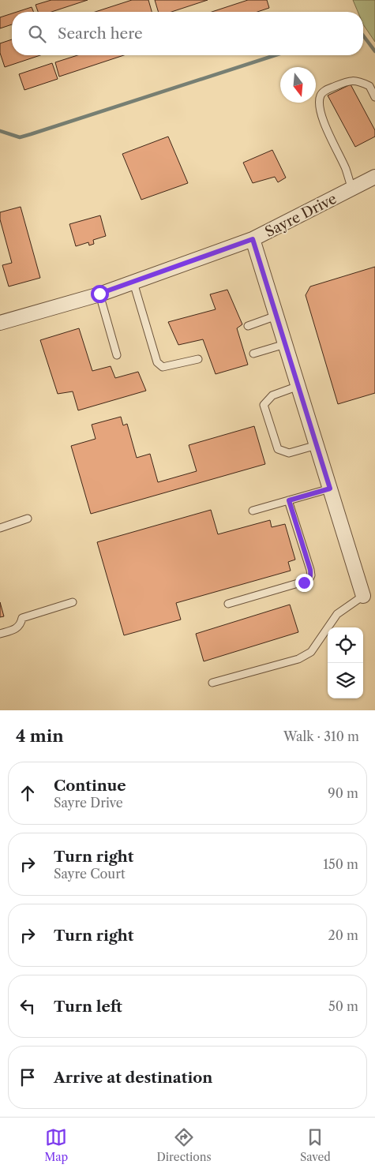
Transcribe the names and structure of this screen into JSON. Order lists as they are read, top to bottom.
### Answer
{
  "streets": {
    "street": ["Sayre Drive"]
  },
  "north": "bottom",
  "page": {
    "search": "Search here",
    "heading": ["4 min", "Walk · 310 m"],
    "list": [
      ["Continue", "Sayre Drive", "90 m"],
      ["Turn right", "Sayre Court", "150 m"],
      ["Turn right", "20 m"],
      ["Turn left", "50 m"],
      "Arrive at destination"
    ],
    "nav": ["Map", "Directions", "Saved"]
  }
}
